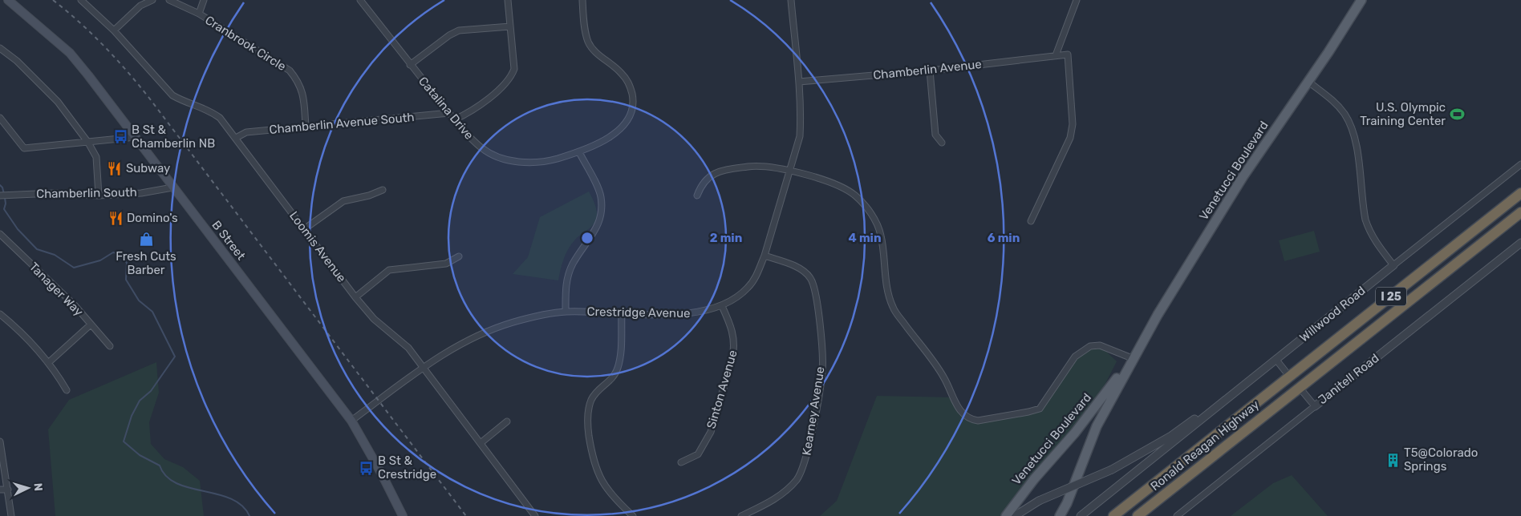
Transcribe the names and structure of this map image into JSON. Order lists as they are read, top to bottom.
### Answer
{
  "streets": {
    "highway": ["I 25", "Ronald Reagan Highway"],
    "main road": ["Venetucci Boulevard", "B Street"],
    "street": [
      "Cranbrook Circle",
      "Chamberlin Avenue",
      "Catalina Drive",
      "Chamberlin Avenue South",
      "Chamberlin South",
      "Loomis Avenue",
      "Tanager Way",
      "Crestridge Avenue",
      "Willwood Road",
      "Janitell Road",
      "Sinton Avenue",
      "Kearney Avenue"
    ]
  },
  "crossings": [
    ["Cranbrook Circle", "Chamberlin Avenue South"],
    ["Chamberlin Avenue", "Crestridge Avenue"],
    ["Catalina Drive", "Chamberlin Avenue South"],
    ["Chamberlin Avenue South", "Loomis Avenue"],
    ["Chamberlin South", "B Street"],
    ["B Street", "Crestridge Avenue"],
    ["Loomis Avenue", "Crestridge Avenue"],
    ["Crestridge Avenue", "Sinton Avenue"],
    ["Crestridge Avenue", "Kearney Avenue"]
  ],
  "places": {
    "sports": ["U.S. Olympic Training Center"],
    "bus stop": ["B St & Chamberlin NB", "B St & Crestridge"],
    "restaurant": ["Subway", "Domino's"],
    "shop": ["Fresh Cuts Barber"],
    "building": ["T5@Colorado Springs"]
  },
  "north": "right",
  "rings": ["2 min", "4 min", "6 min"]
}
